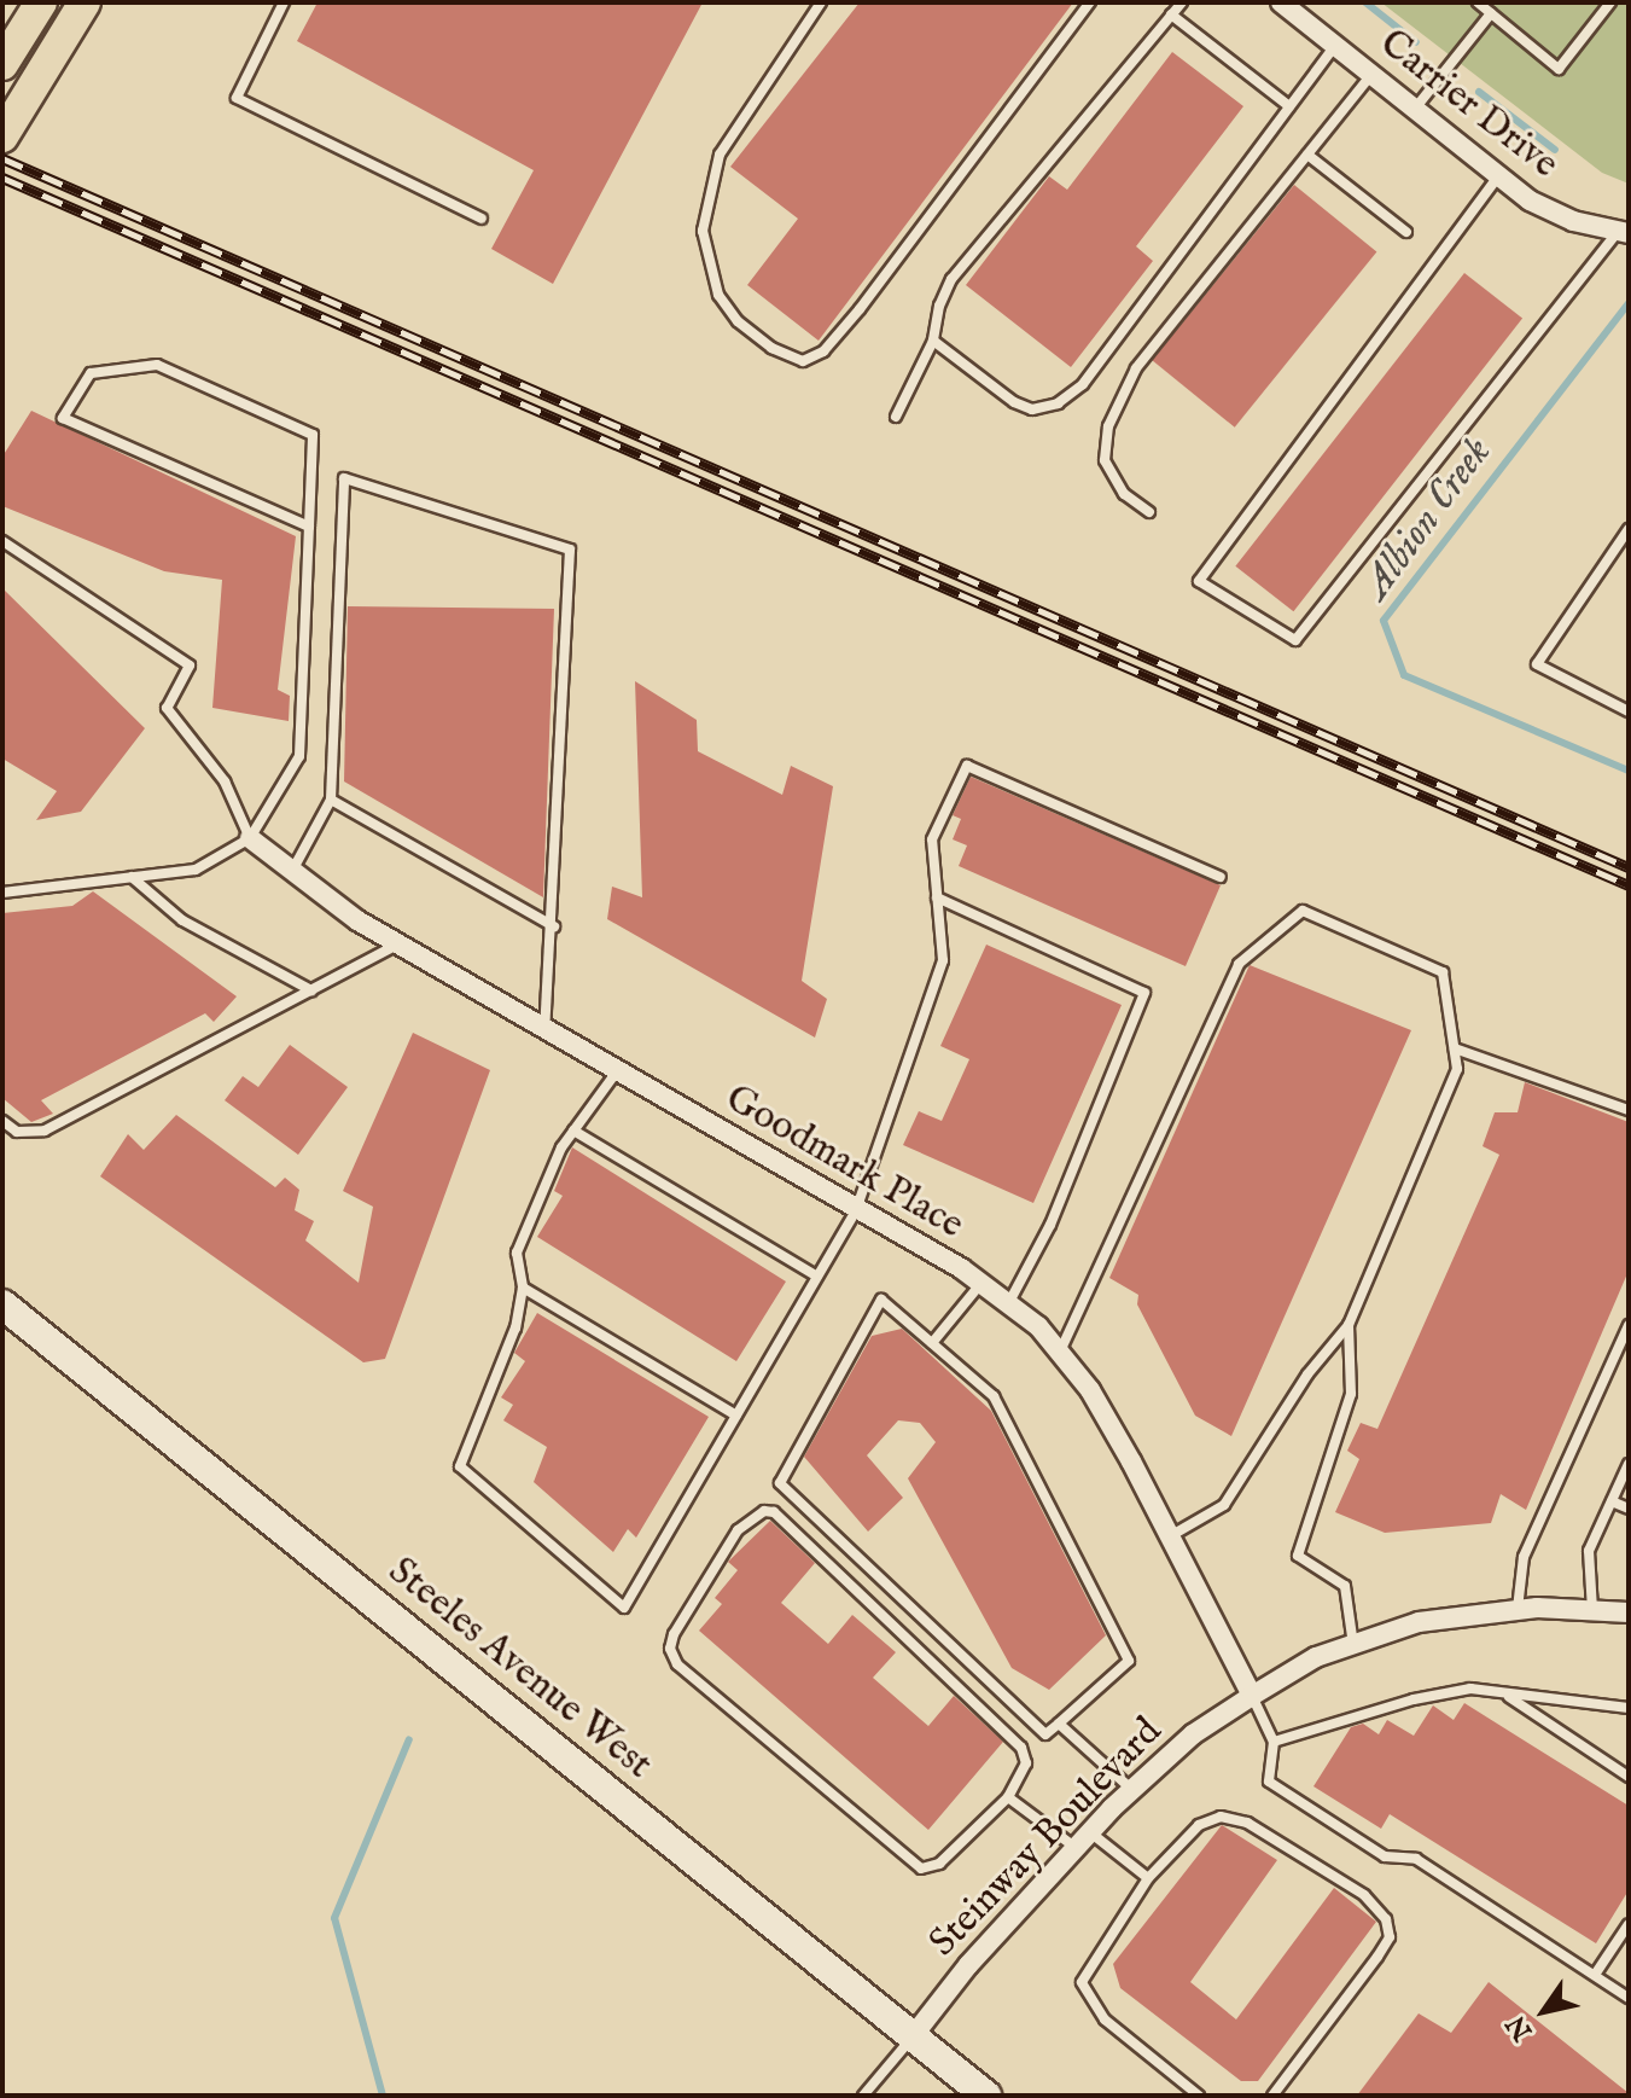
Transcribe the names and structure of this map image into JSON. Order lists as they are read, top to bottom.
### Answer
{
  "streets": {
    "main road": ["Steeles Avenue West"],
    "street": ["Carrier Drive", "Goodmark Place", "Steinway Boulevard"]
  },
  "crossings": [
    ["Goodmark Place", "Steinway Boulevard"],
    ["Steeles Avenue West", "Steinway Boulevard"]
  ],
  "water": ["Albion Creek"],
  "north": "bottom left"
}
